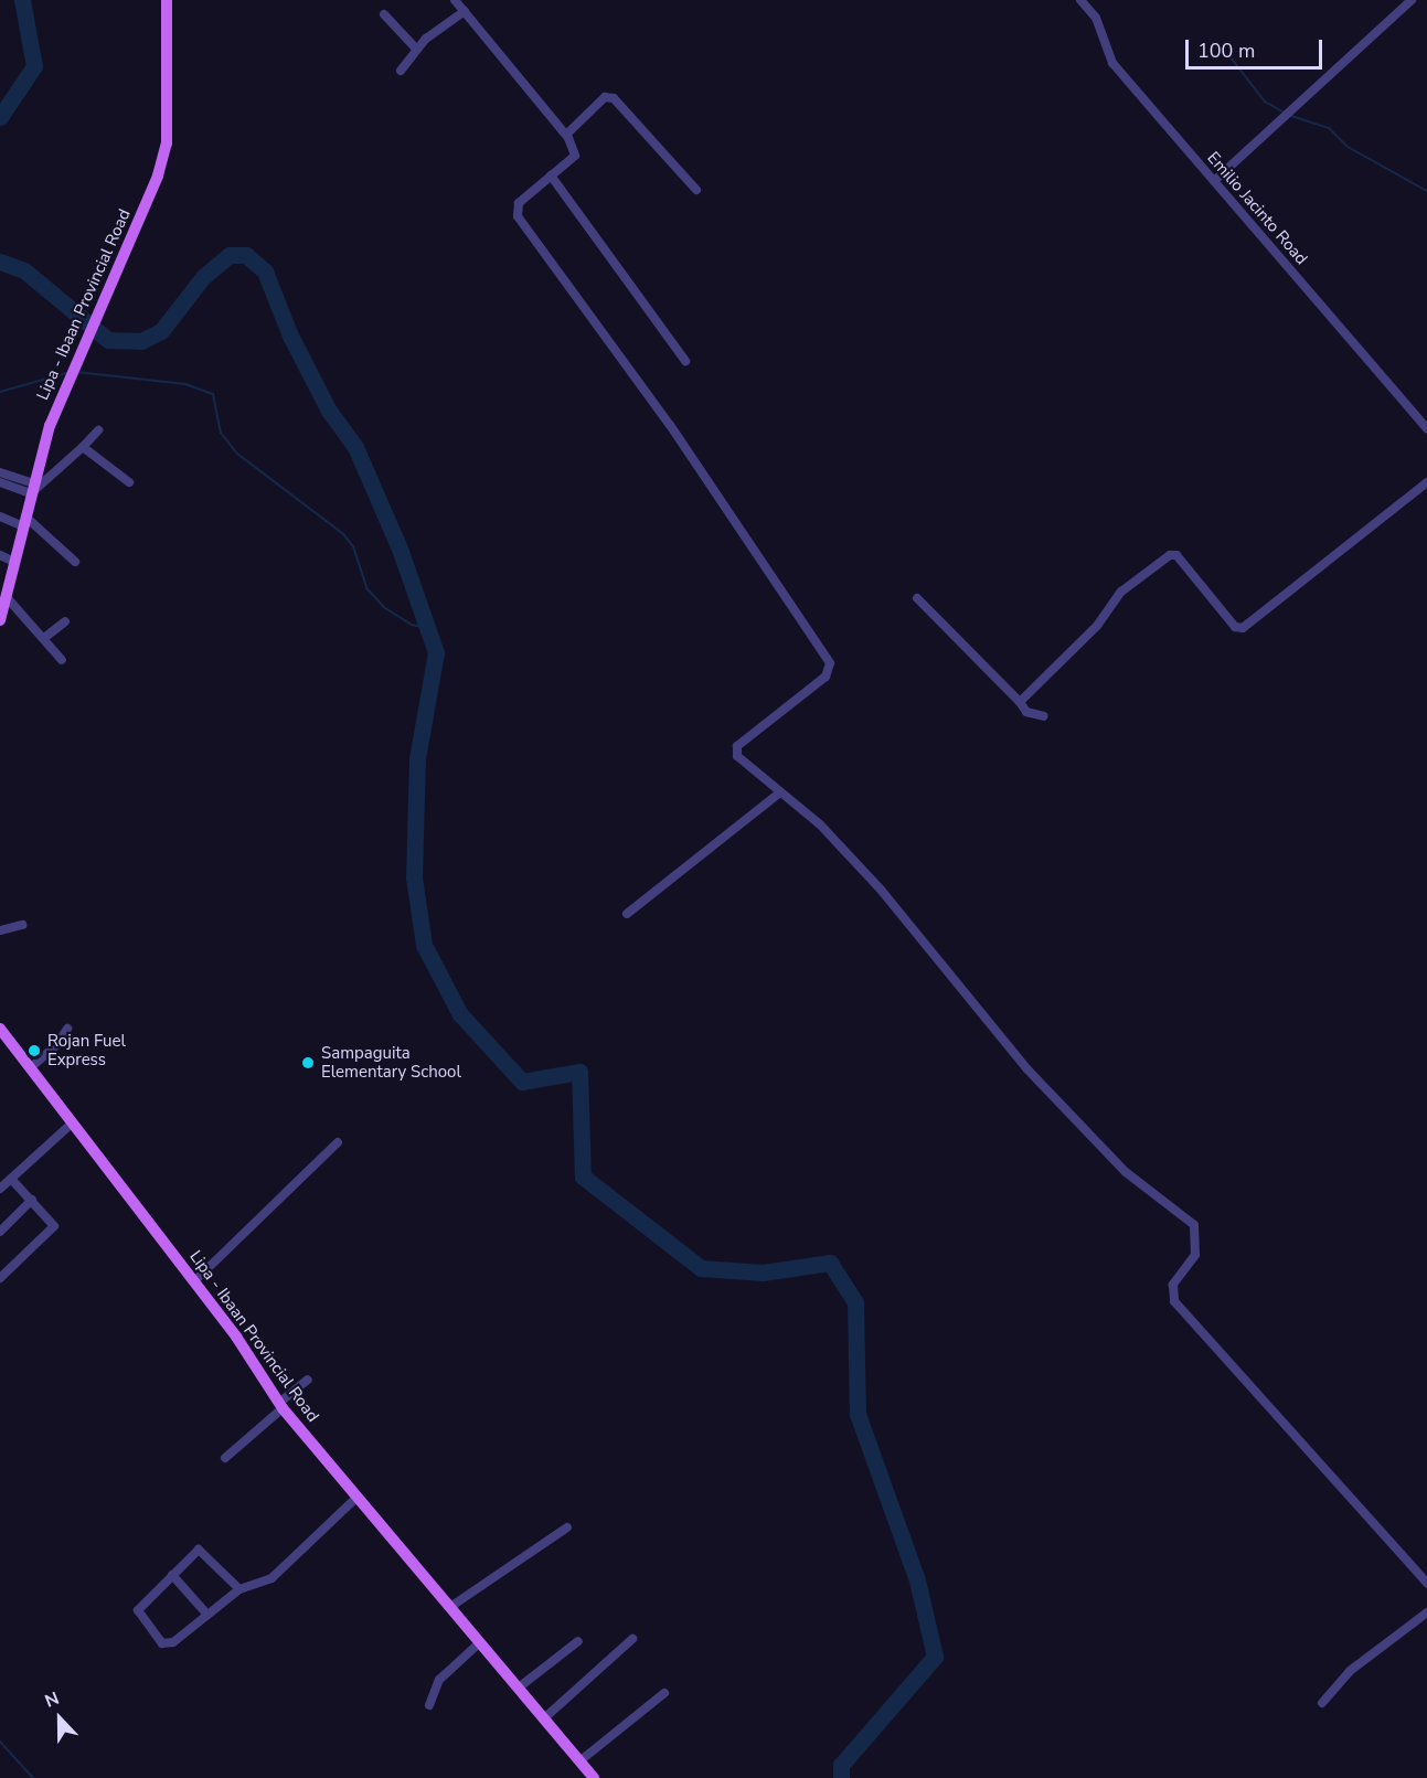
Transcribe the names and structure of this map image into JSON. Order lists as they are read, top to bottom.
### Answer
{
  "streets": {
    "main road": ["Lipa - Ibaan Provincial Road"],
    "street": ["Emilio Jacinto Road"]
  },
  "places": ["Rojan Fuel Express", "Sampaguita Elementary School"],
  "scale_bar": "100 m",
  "north": "top"
}
